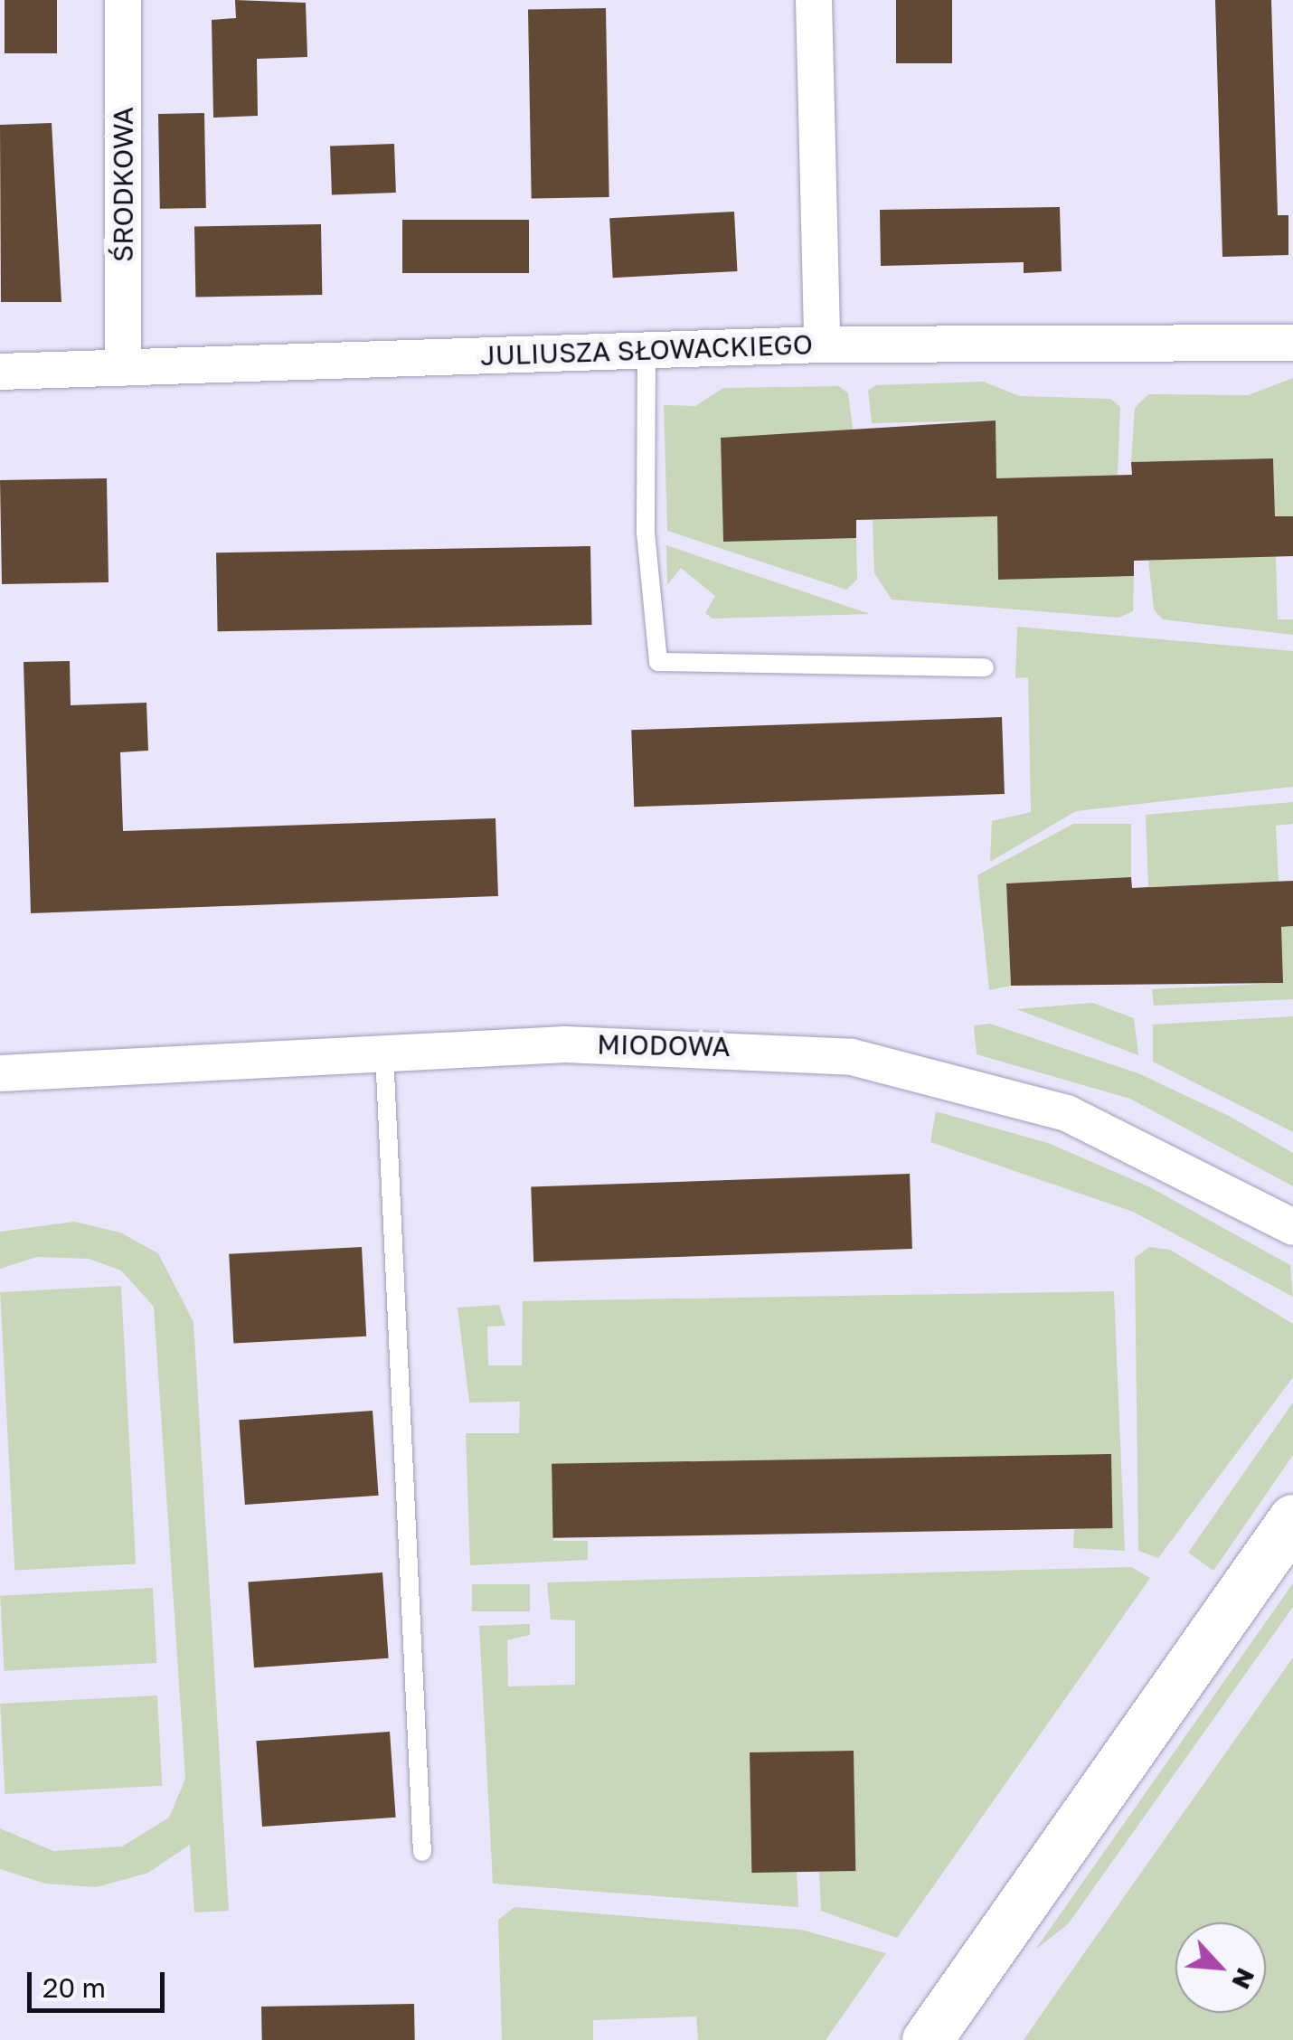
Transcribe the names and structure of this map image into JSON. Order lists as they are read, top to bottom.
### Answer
{
  "streets": {
    "street": ["ŚRODKOWA", "JULIUSZA SŁOWACKIEGO", "MIODOWA"]
  },
  "crossings": [
    ["ŚRODKOWA", "JULIUSZA SŁOWACKIEGO"]
  ],
  "scale_bar": "20 m",
  "north": "bottom right"
}
